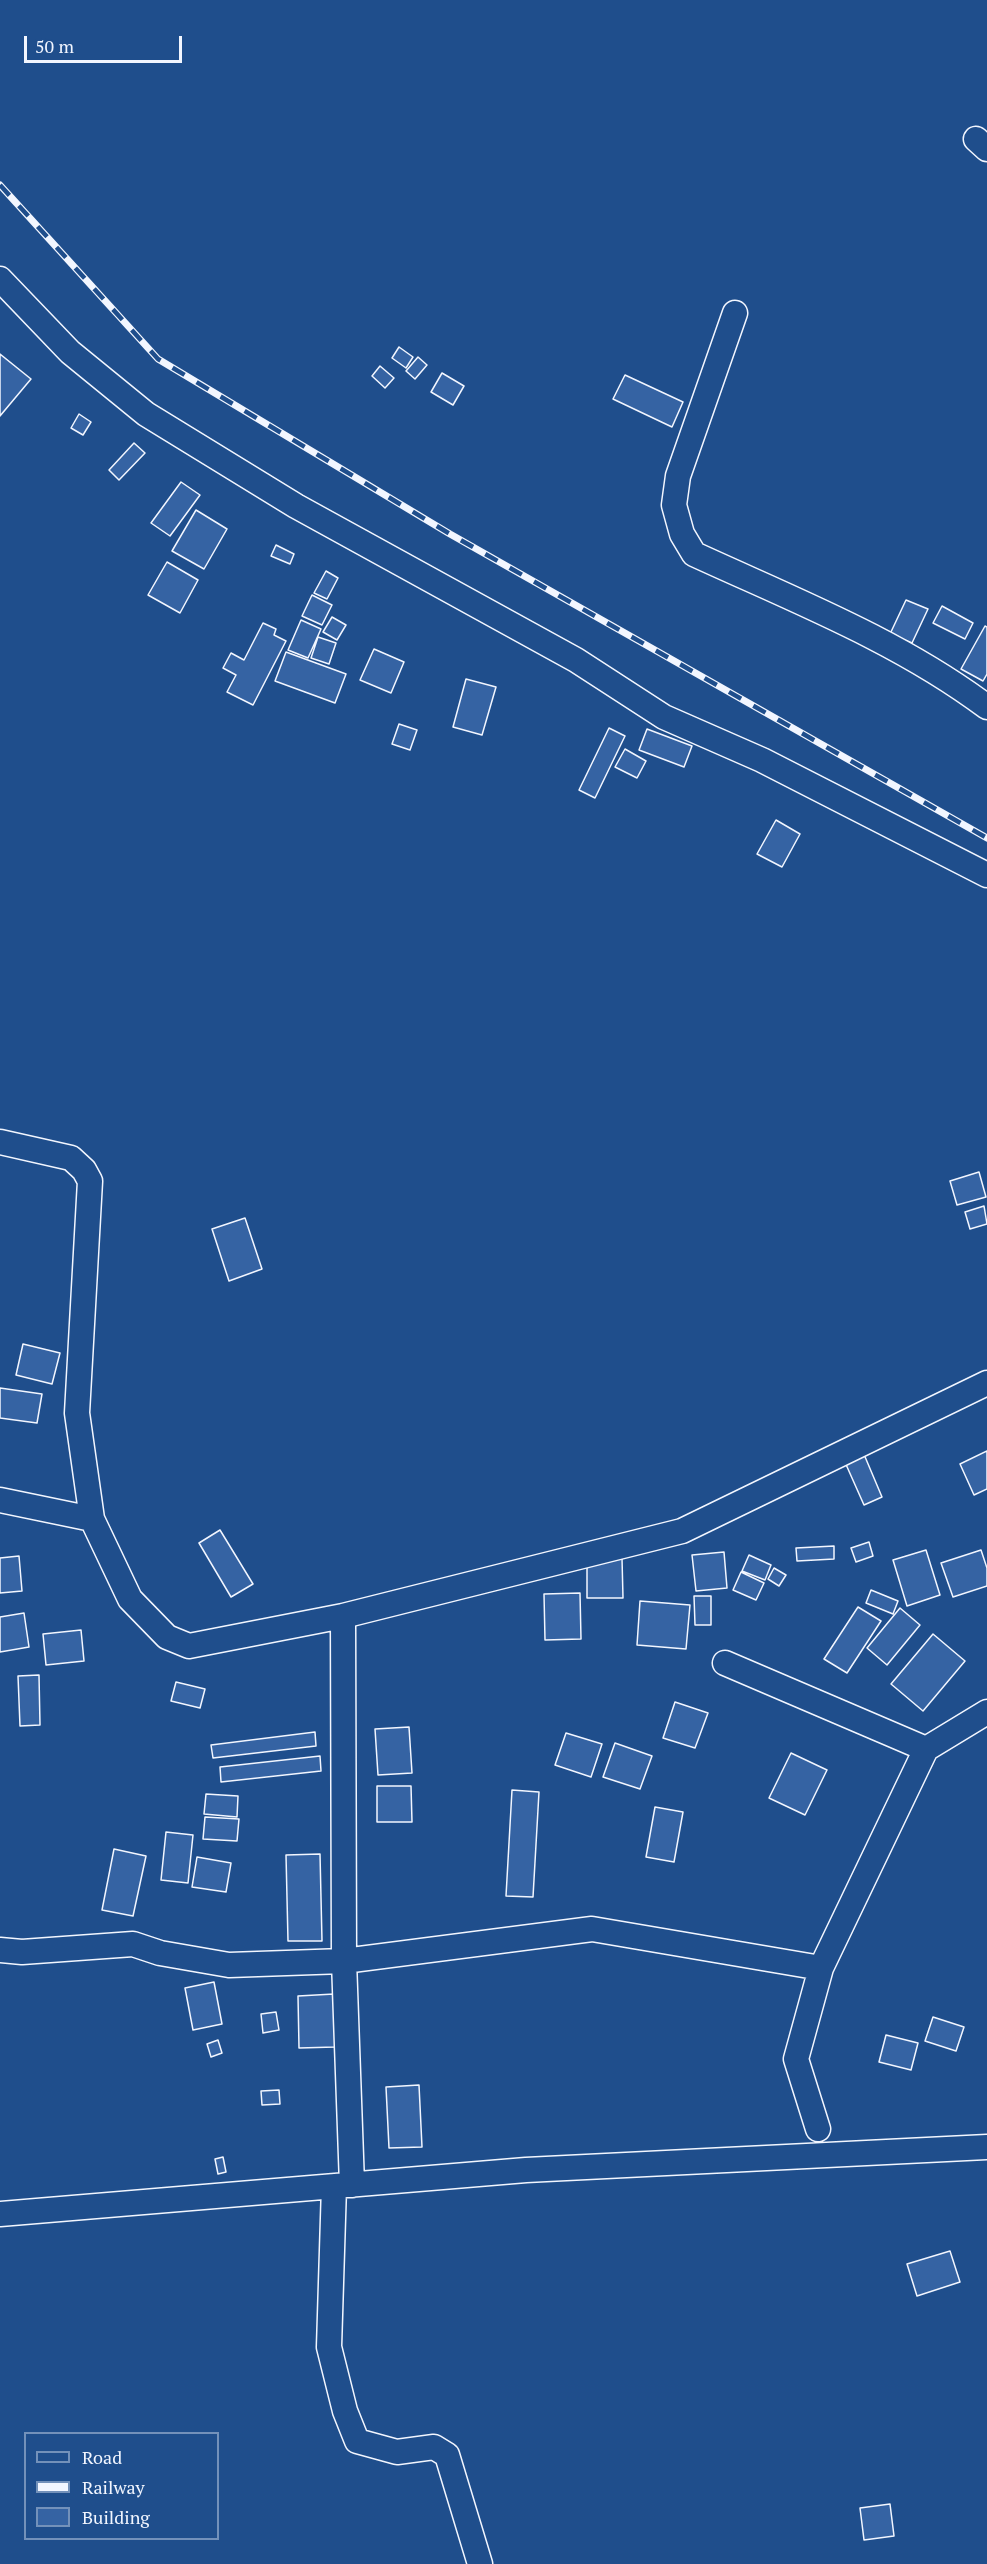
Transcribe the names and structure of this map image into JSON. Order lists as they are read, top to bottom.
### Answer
{
  "legend": ["Road", "Railway", "Building"],
  "scale_bar": "50 m"
}
